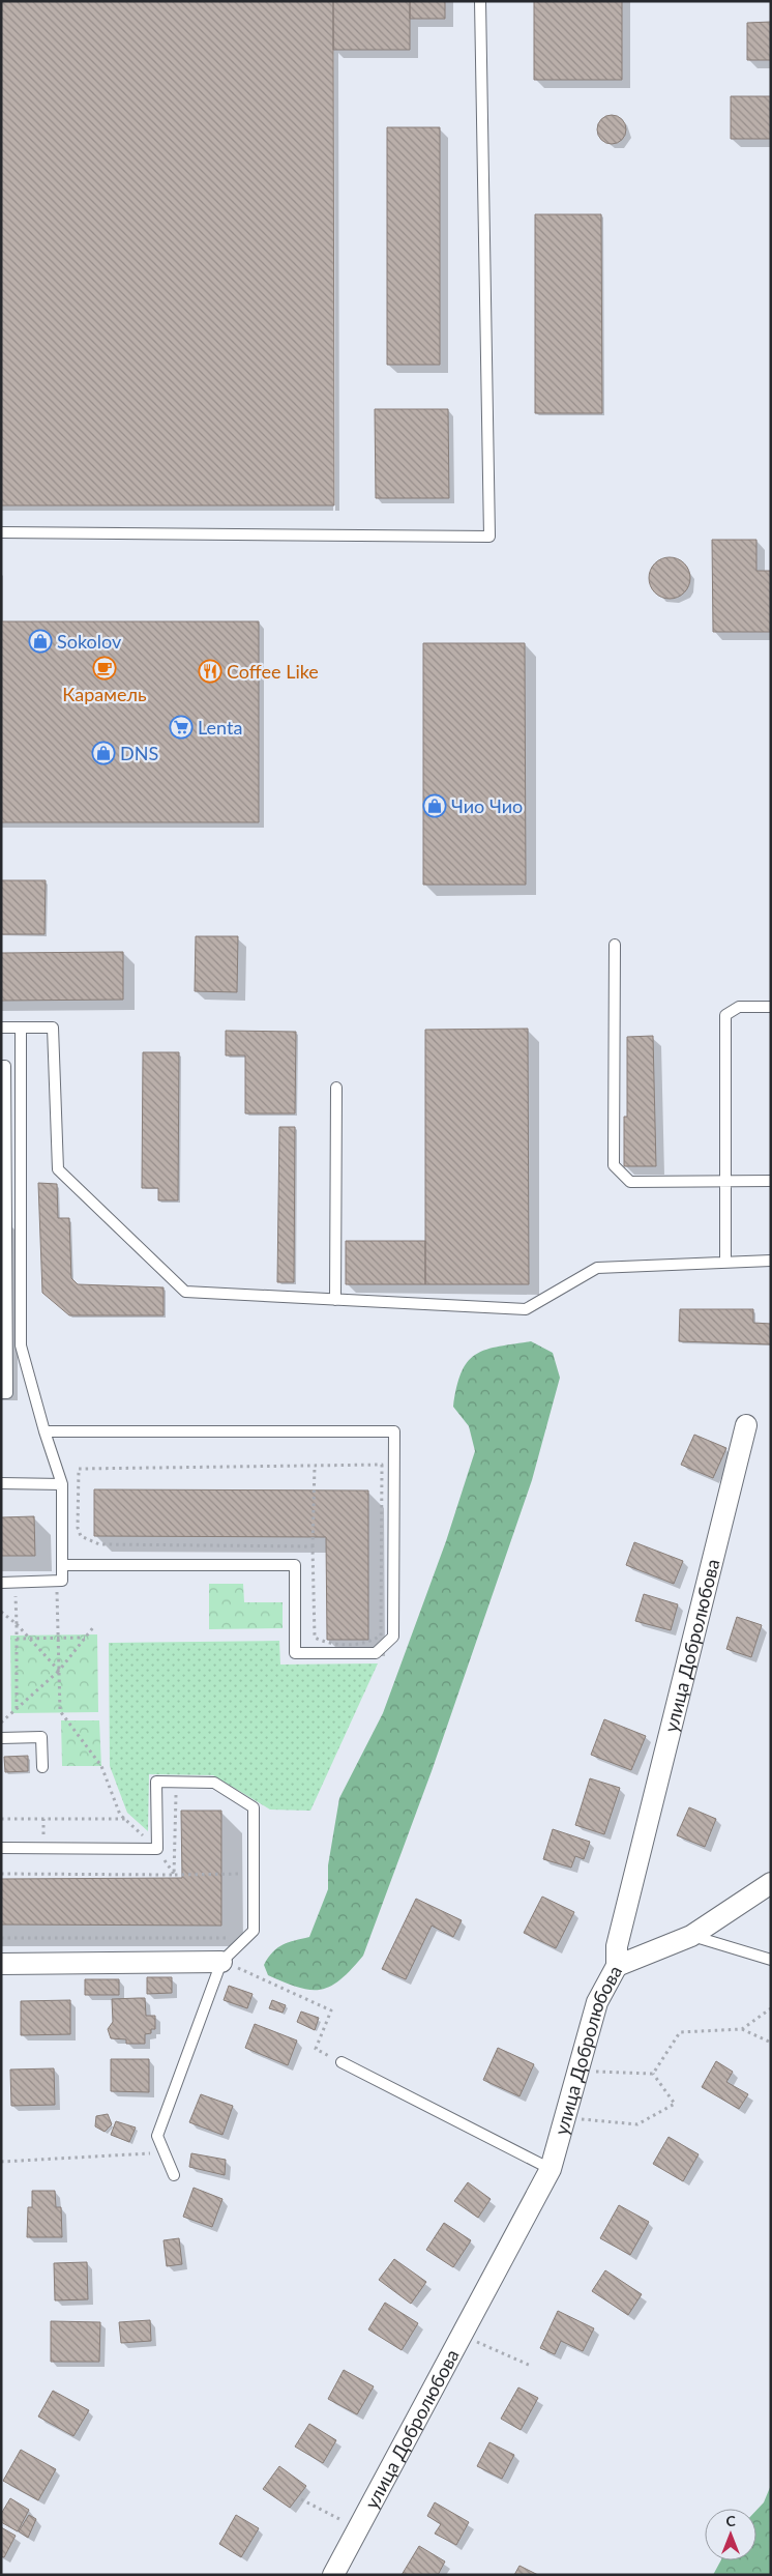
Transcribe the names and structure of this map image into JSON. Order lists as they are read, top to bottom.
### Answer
{
  "streets": {
    "street": ["улица Добролюбова"]
  },
  "places": {
    "shop": ["Sokolov", "DNS", "Чио Чио"],
    "cafe": ["Карамель"],
    "restaurant": ["Coffee Like"],
    "supermarket": ["Lenta"]
  },
  "north": "top"
}
